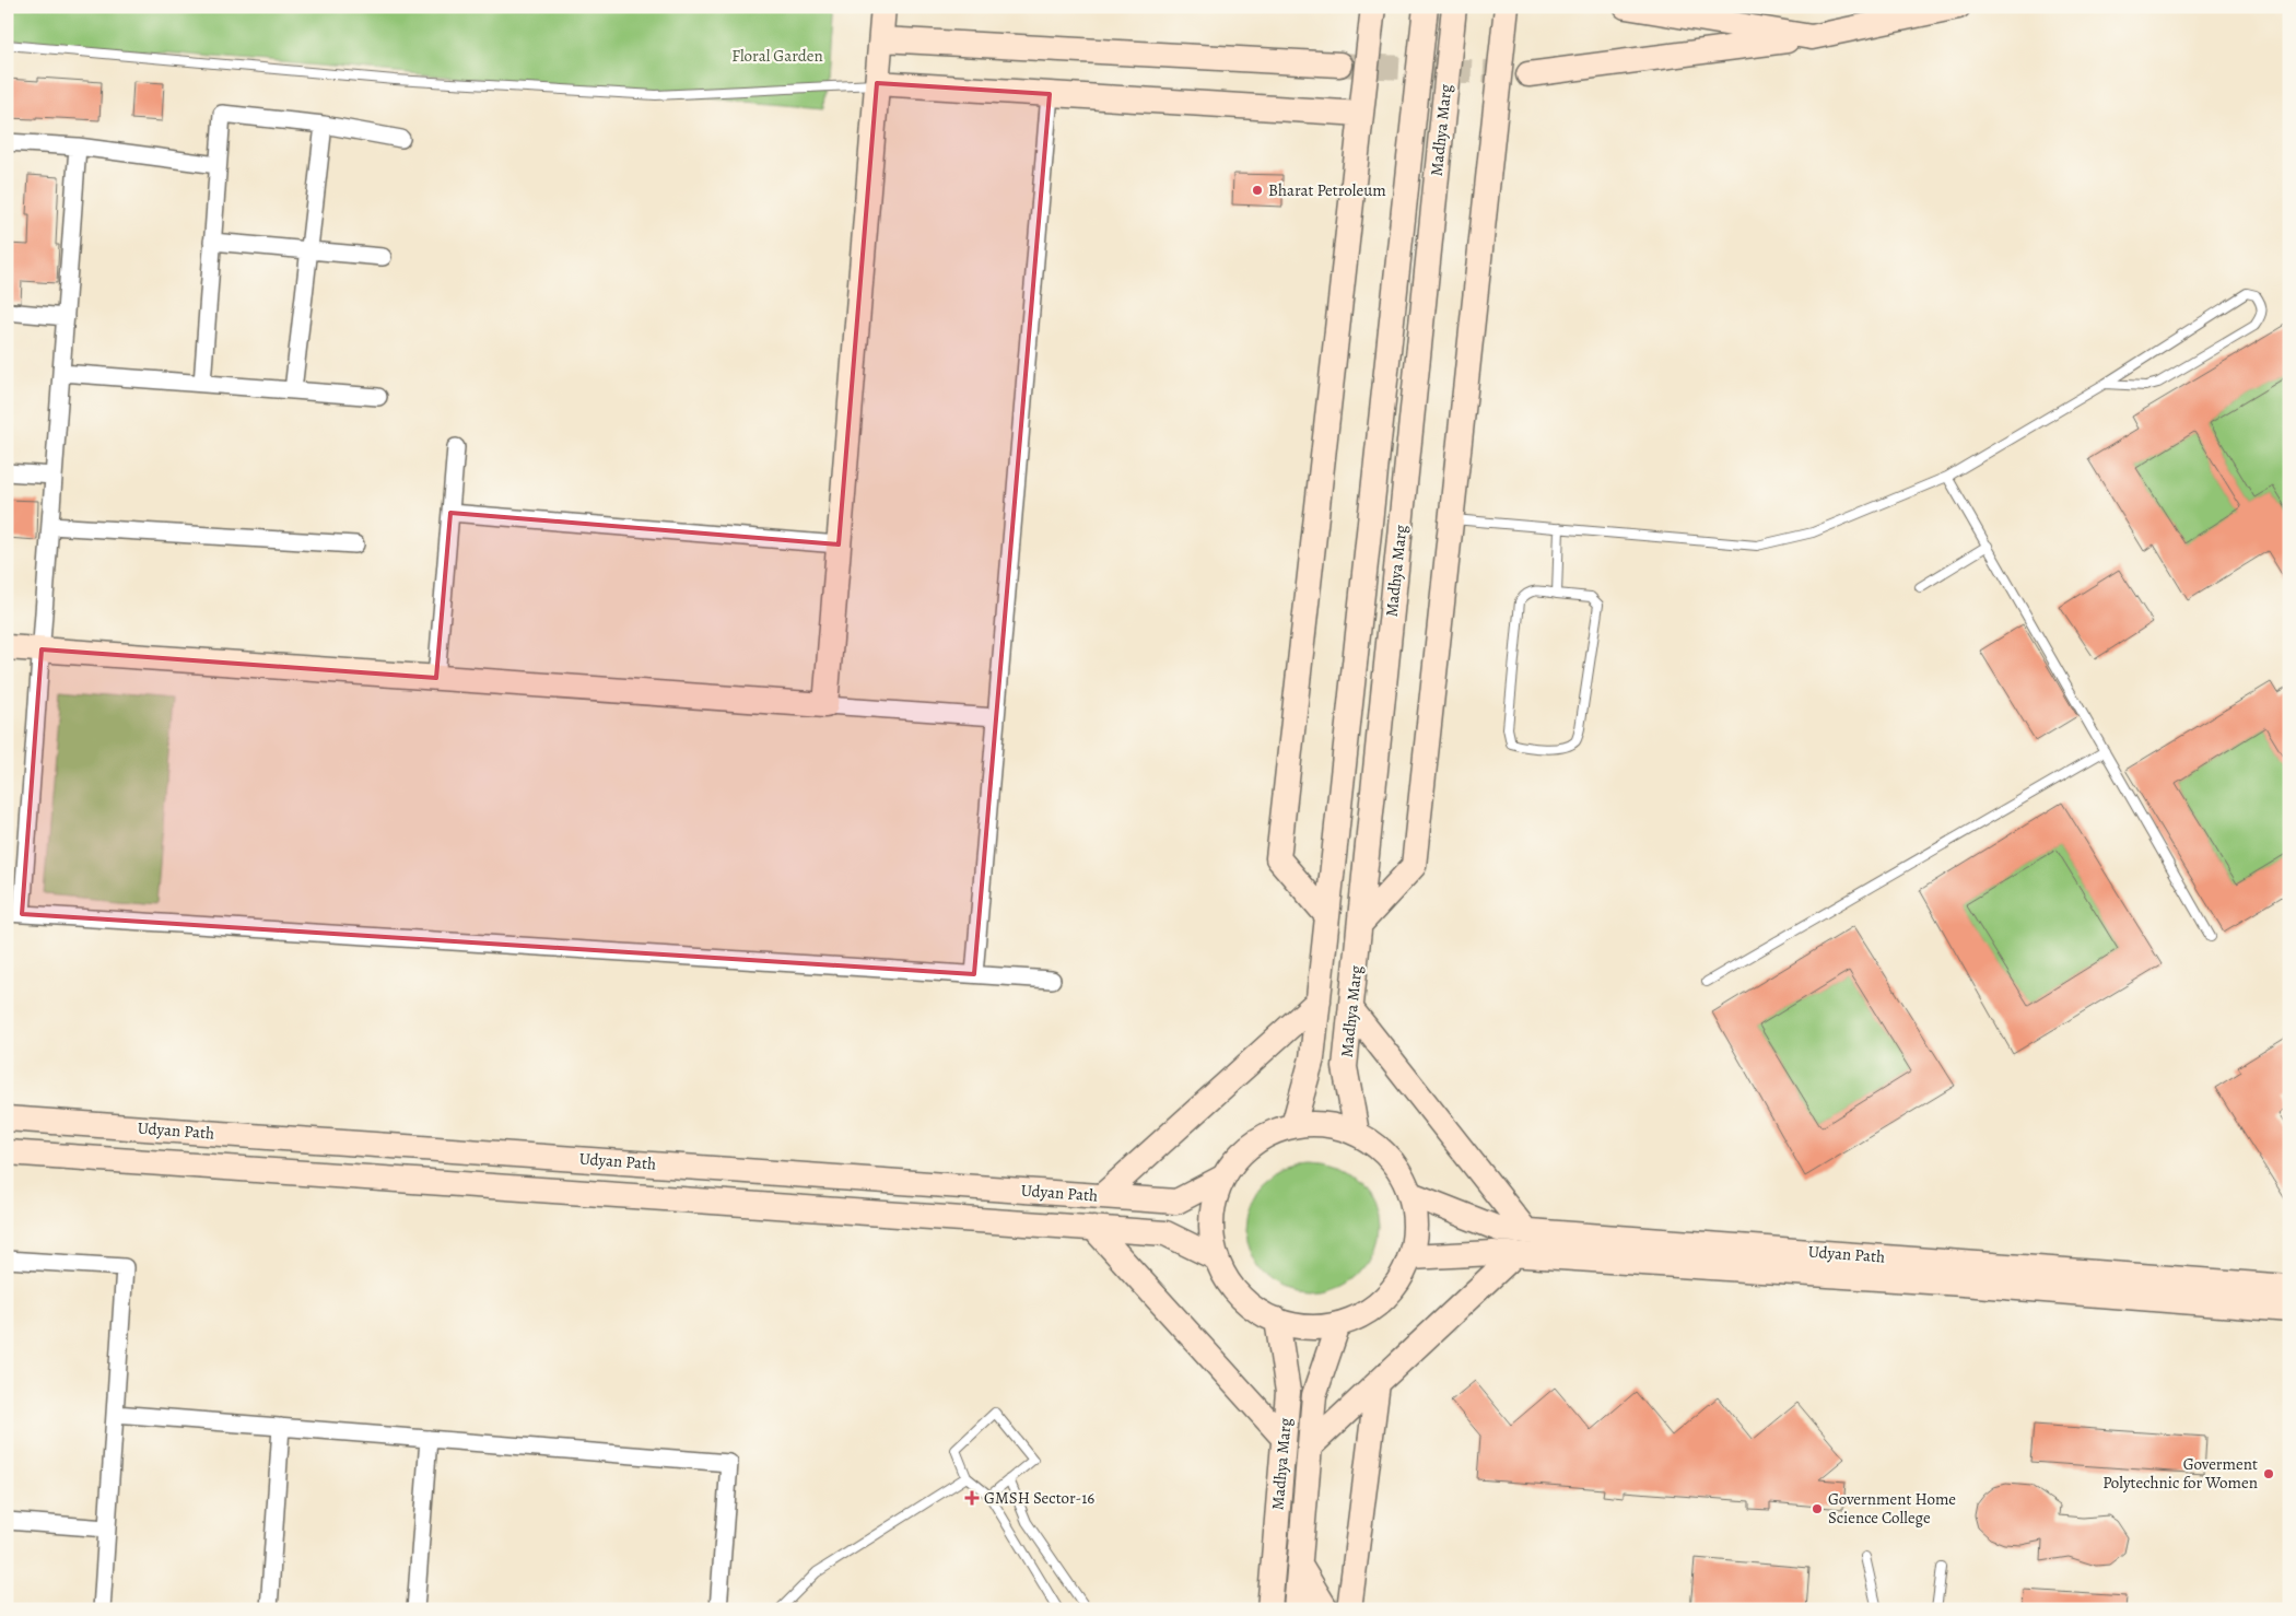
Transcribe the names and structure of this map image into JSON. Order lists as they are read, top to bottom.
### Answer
{
  "streets": {
    "main road": ["Madhya Marg", "Udyan Path"]
  },
  "parks": ["Floral Garden"],
  "places": {
    "other": ["Bharat Petroleum", "Goverment Polytechnic for Women", "Government Home Science College"],
    "health": ["GMSH Sector-16"]
  }
}
